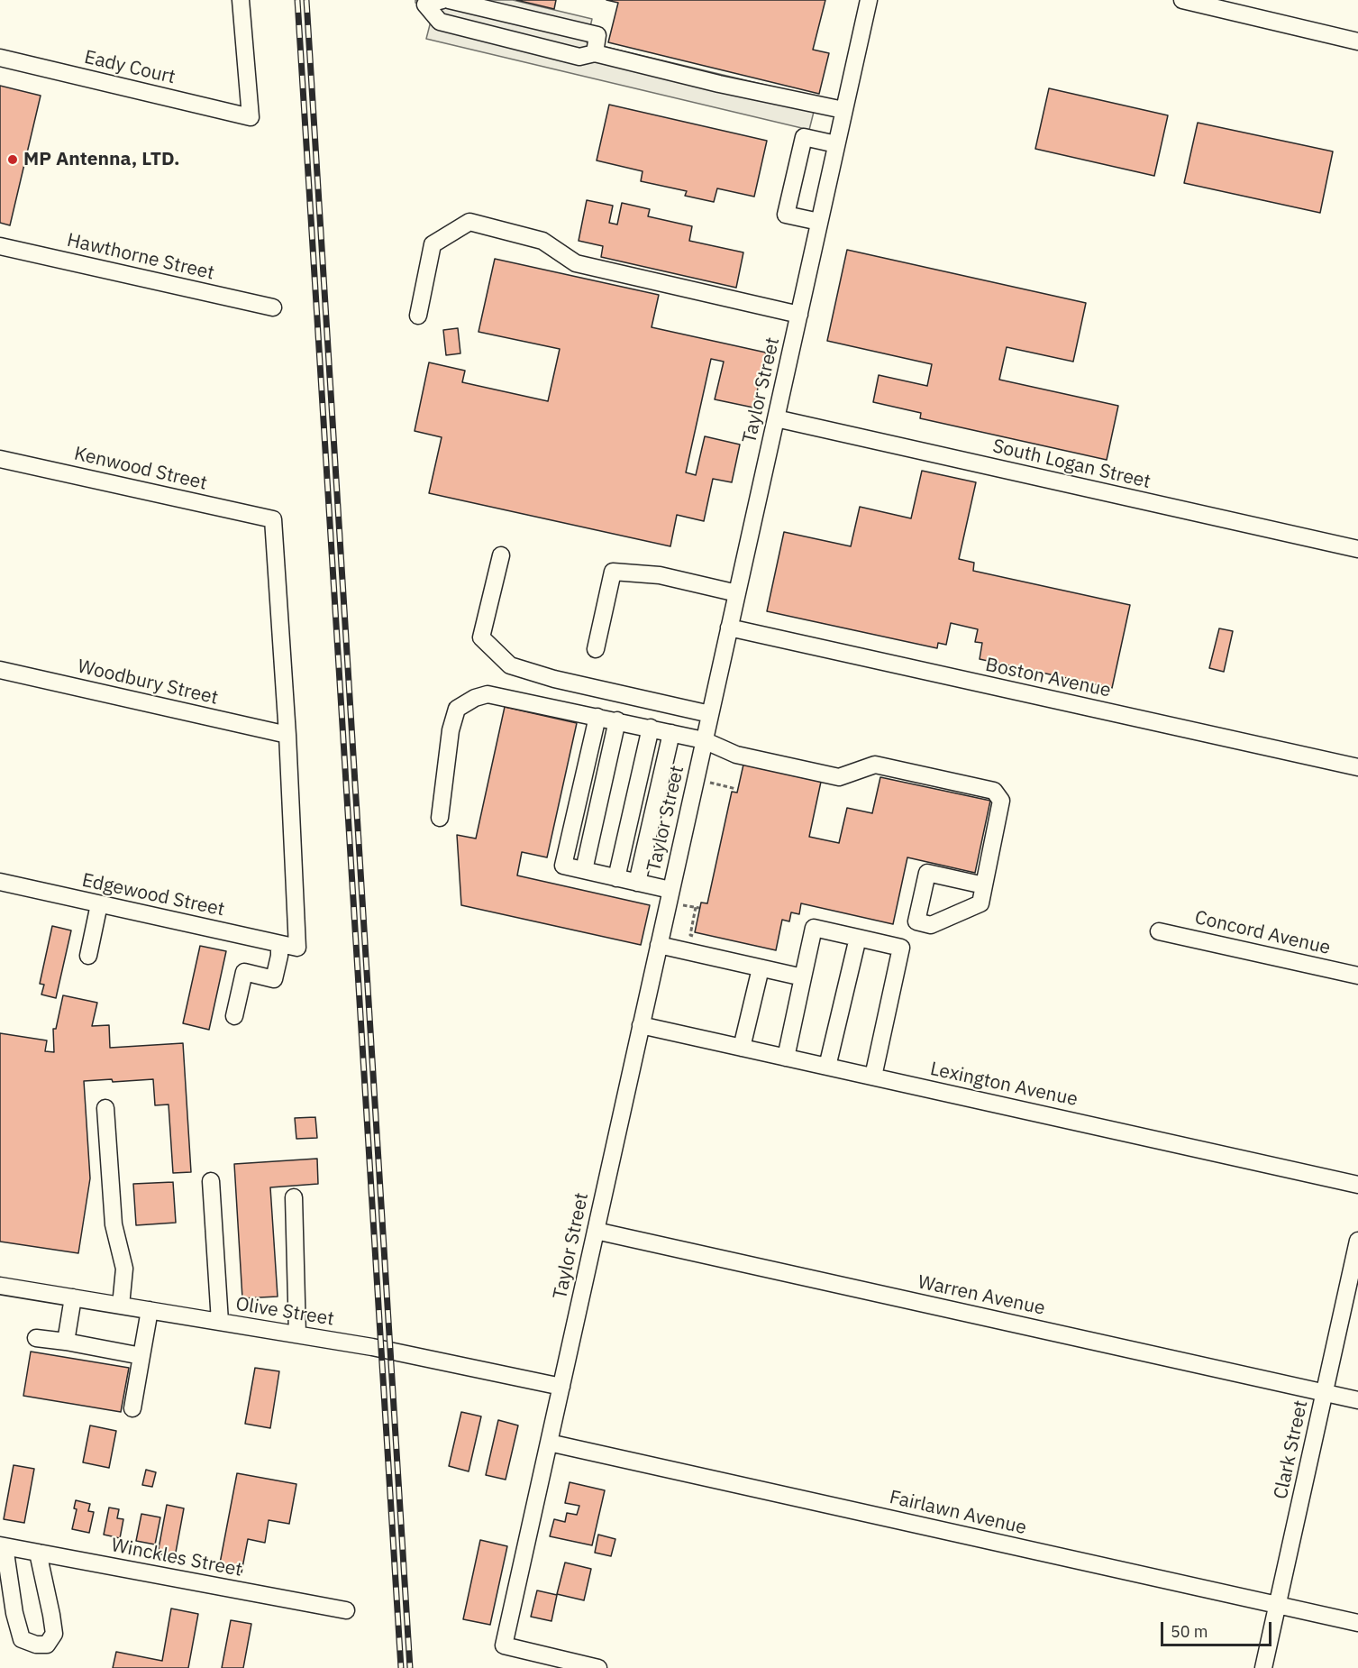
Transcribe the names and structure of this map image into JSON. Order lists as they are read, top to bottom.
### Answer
{
  "streets": {
    "street": [
      "Eady Court",
      "Hawthorne Street",
      "Taylor Street",
      "South Logan Street",
      "Kenwood Street",
      "Boston Avenue",
      "Woodbury Street",
      "Edgewood Street",
      "Concord Avenue",
      "Lexington Avenue",
      "Warren Avenue",
      "Olive Street",
      "Clark Street",
      "Fairlawn Avenue",
      "Winckles Street"
    ]
  },
  "crossings": [
    ["Taylor Street", "South Logan Street"],
    ["Taylor Street", "Boston Avenue"],
    ["Taylor Street", "Lexington Avenue"],
    ["Taylor Street", "Warren Avenue"],
    ["Taylor Street", "Olive Street"],
    ["Taylor Street", "Fairlawn Avenue"],
    ["Kenwood Street", "Woodbury Street"],
    ["Kenwood Street", "Edgewood Street"],
    ["Woodbury Street", "Edgewood Street"],
    ["Warren Avenue", "Clark Street"],
    ["Clark Street", "Fairlawn Avenue"]
  ],
  "places": ["MP Antenna, LTD."],
  "scale_bar": "50 m"
}
